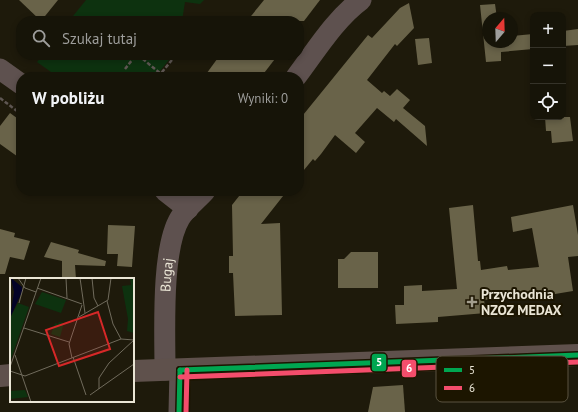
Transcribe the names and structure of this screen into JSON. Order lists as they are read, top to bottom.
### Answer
{
  "streets": {
    "street": ["Bugaj"]
  },
  "places": {
    "health": ["Przychodnia NZOZ MEDAX"]
  },
  "lines": ["transit line 5", "transit line 6"],
  "legend": ["5", "6"],
  "north": "top",
  "page": {
    "map_buttons": ["+", "−"],
    "search": "Szukaj tutaj",
    "heading": ["W pobliżu", "Wyniki: 0"]
  }
}
